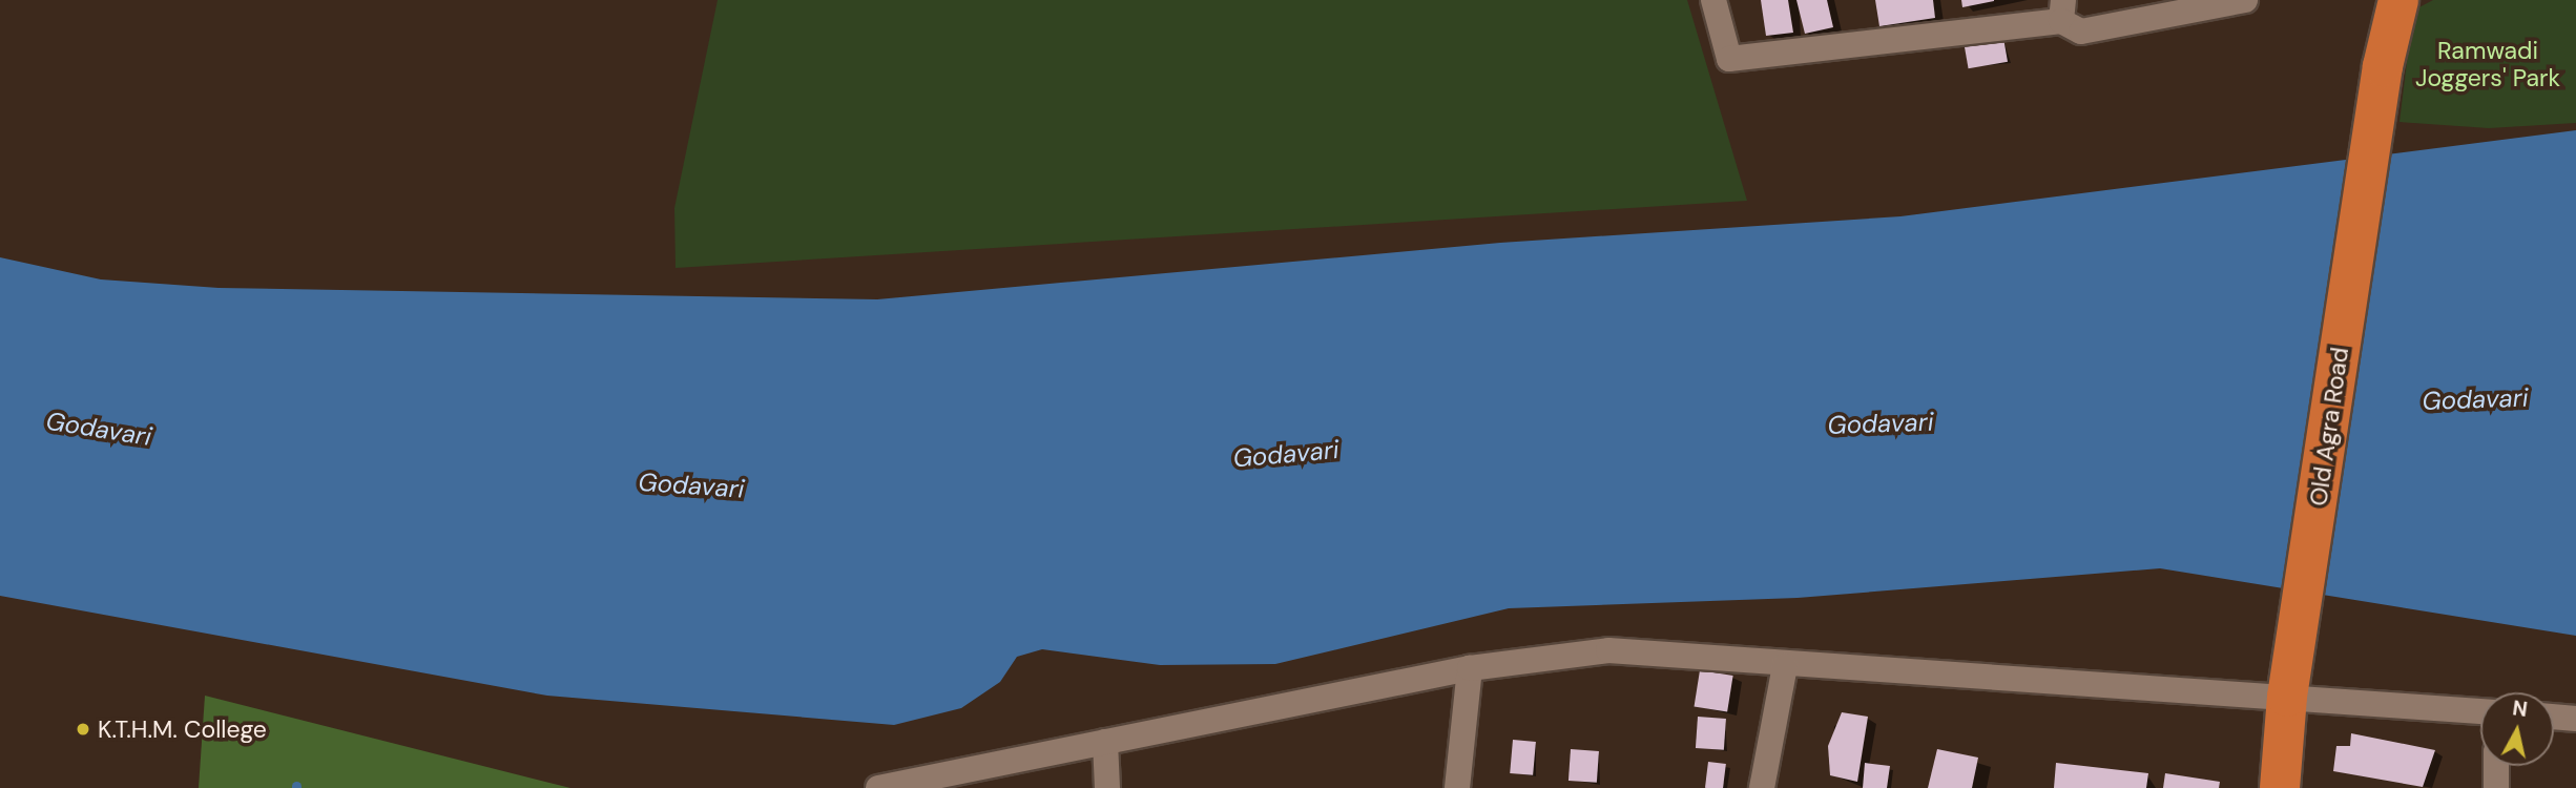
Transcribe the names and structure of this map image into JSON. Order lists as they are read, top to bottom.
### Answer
{
  "streets": {
    "highway": ["Old Agra Road"]
  },
  "water": ["Godavari"],
  "parks": ["Ramwadi Joggers' Park"],
  "places": ["K.T.H.M. College"],
  "north": "top"
}
